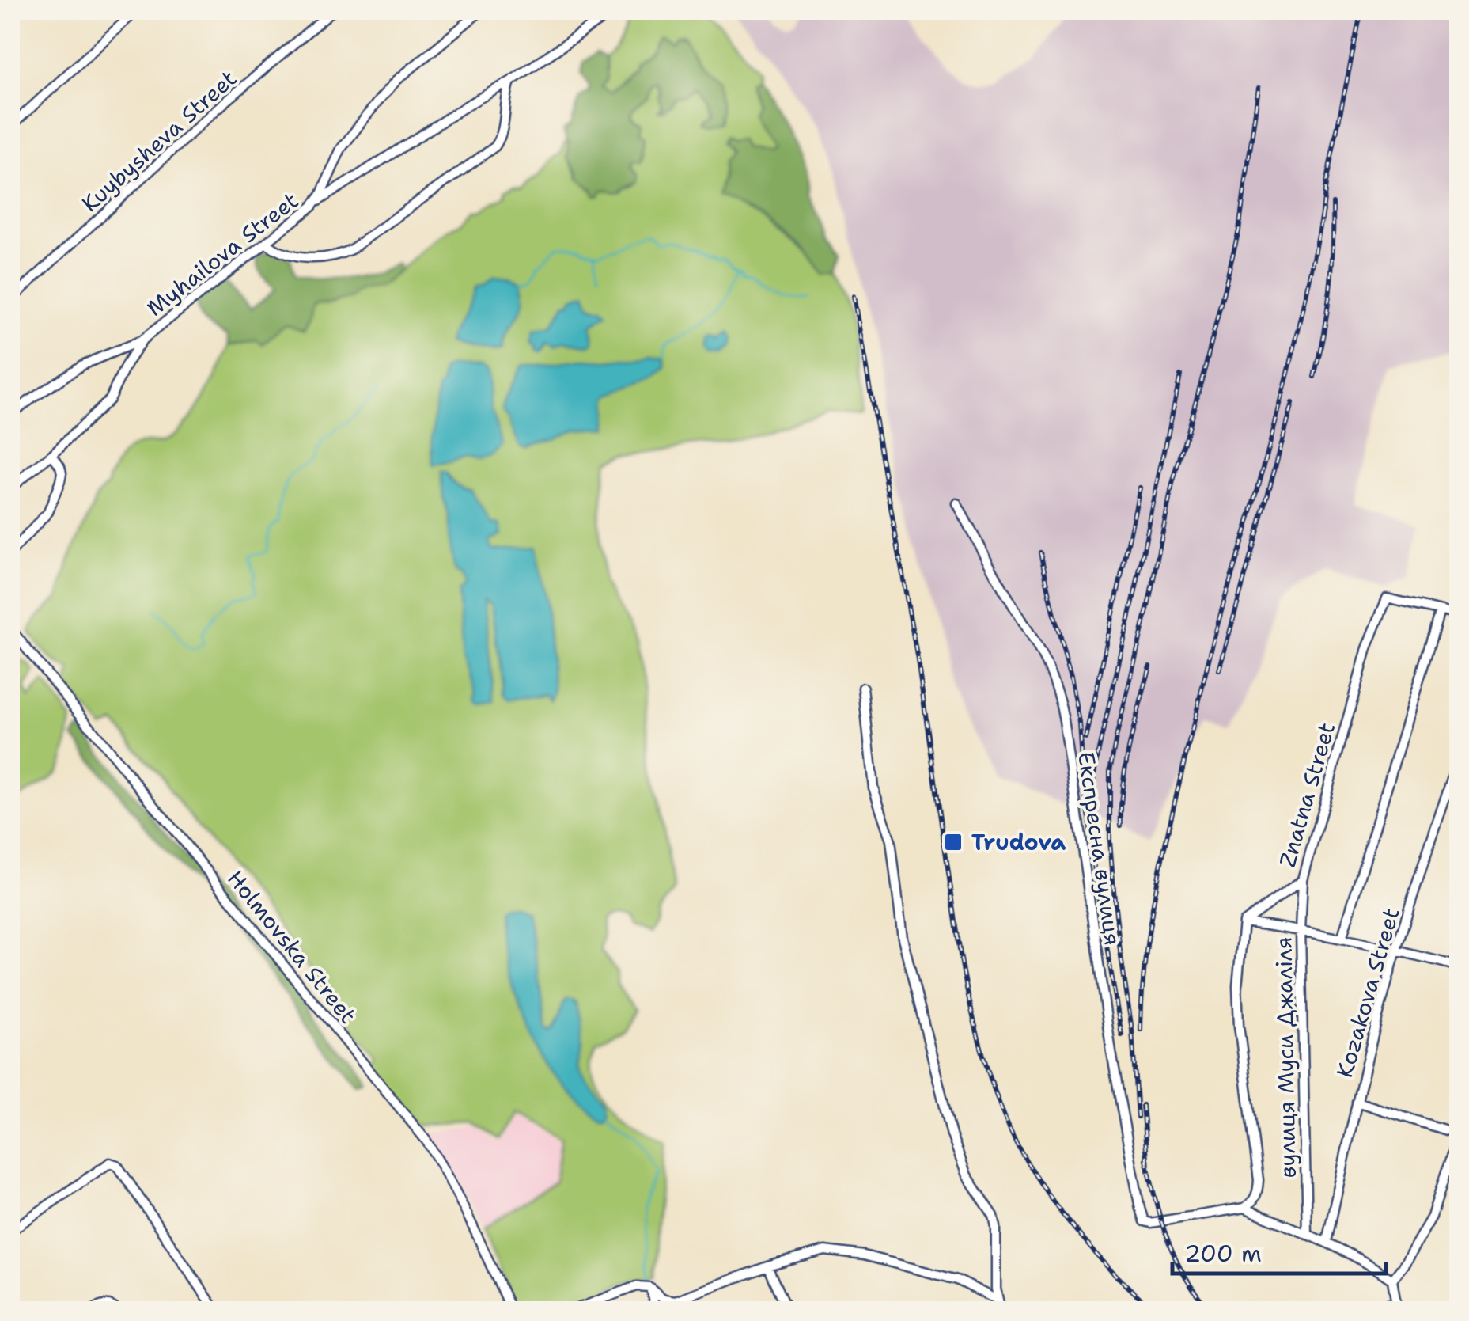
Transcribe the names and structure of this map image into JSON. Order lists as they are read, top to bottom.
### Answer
{
  "streets": {
    "street": [
      "Kuybysheva Street",
      "Myhailova Street",
      "Znatna Street",
      "Експресна вулиця",
      "Holmovska Street",
      "Kozakova Street",
      "вулиця Муси Джаліля"
    ]
  },
  "crossings": [
    ["Znatna Street", "вулиця Муси Джаліля"]
  ],
  "places": {
    "transit": ["Trudova"]
  },
  "scale_bar": "200 m"
}
